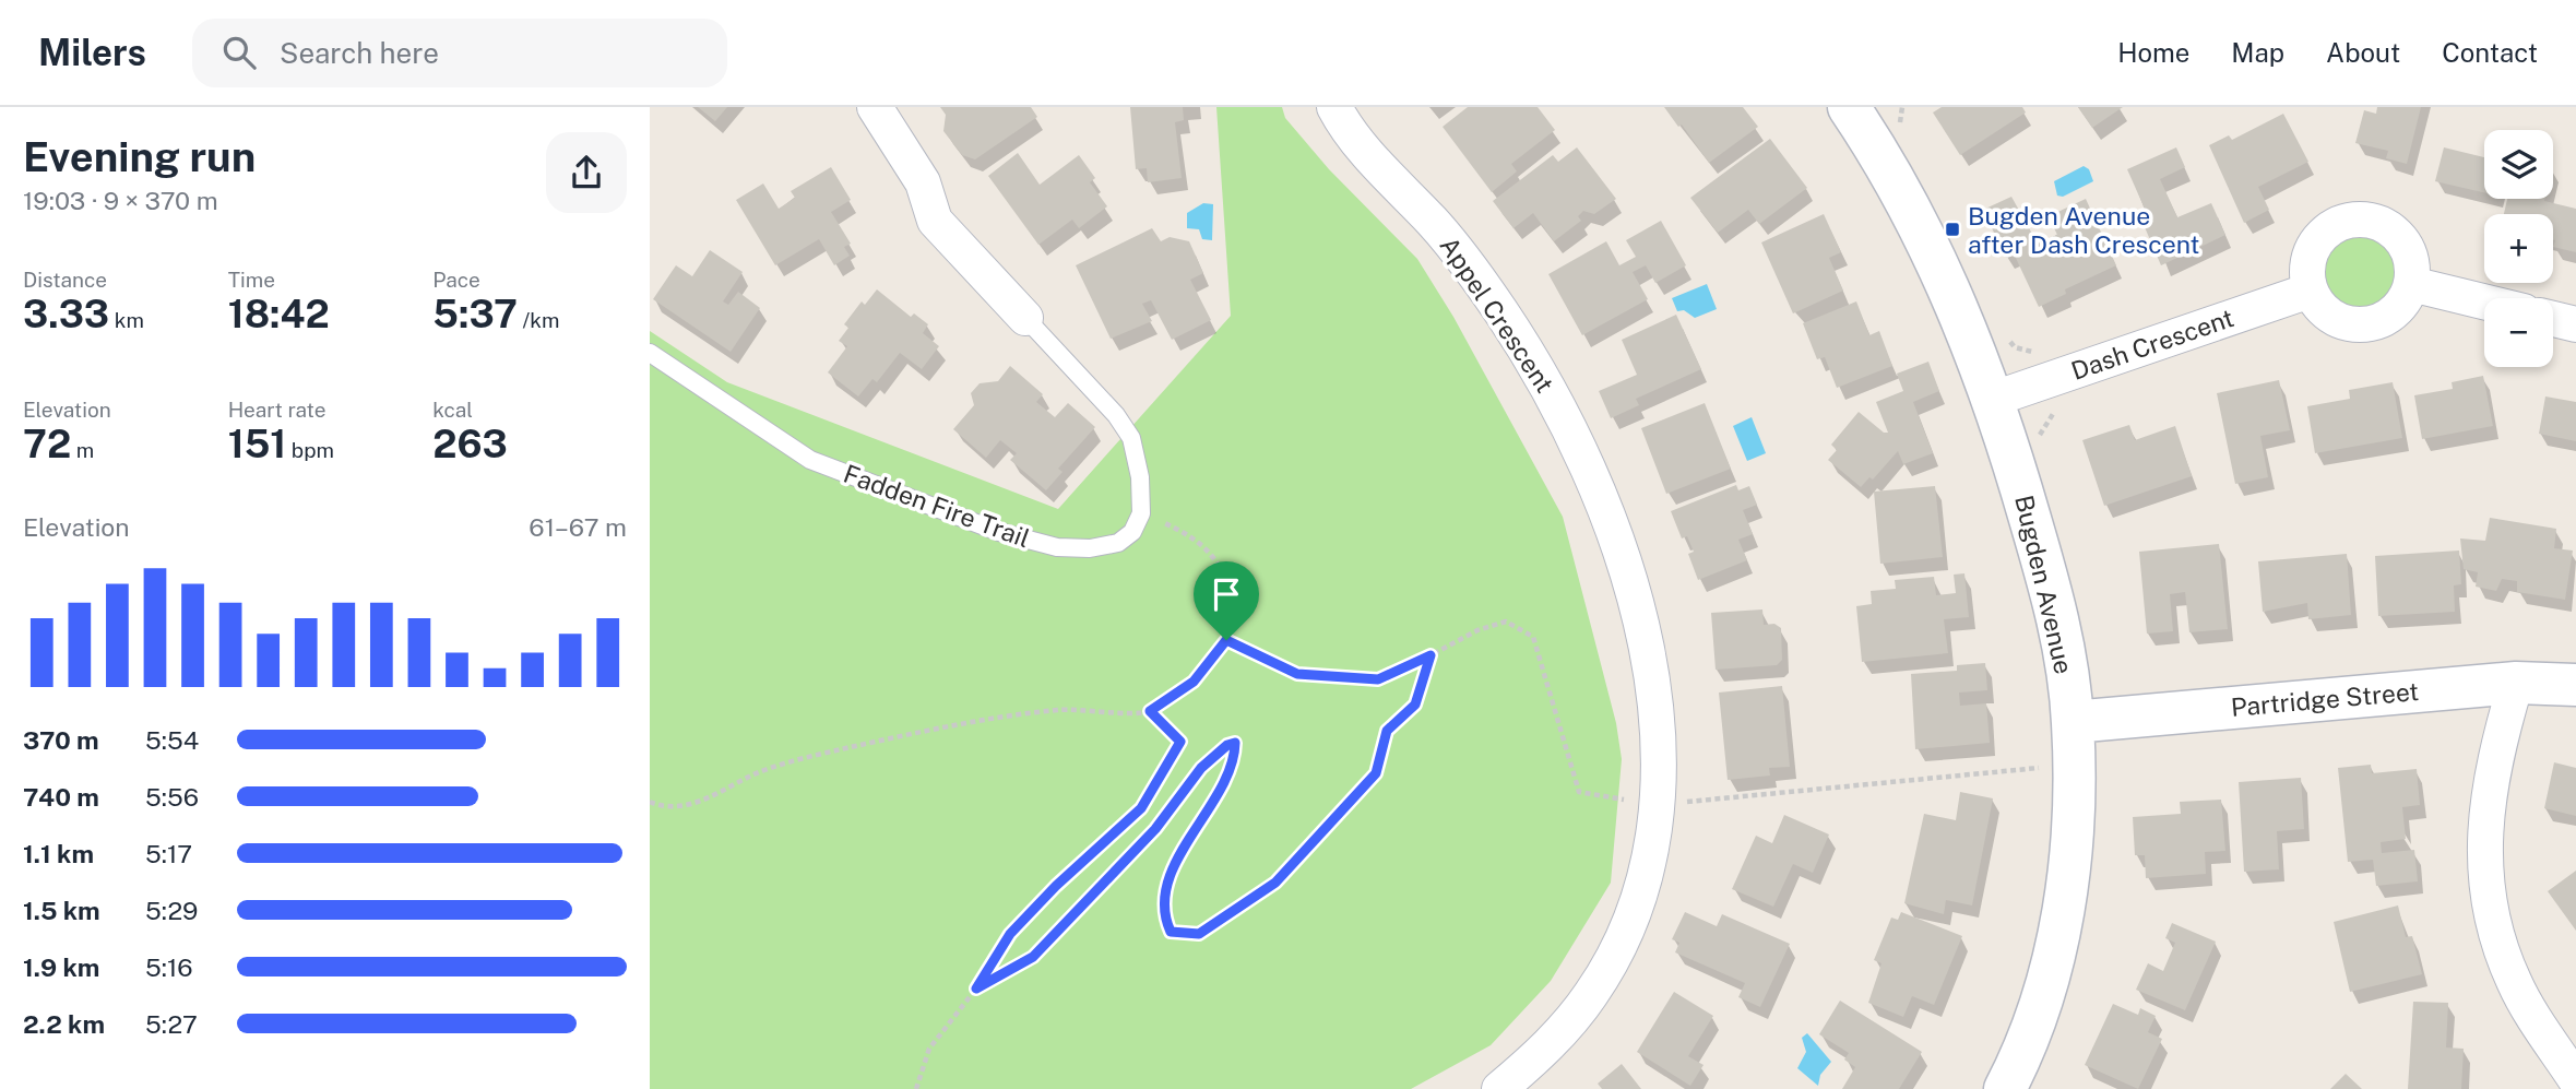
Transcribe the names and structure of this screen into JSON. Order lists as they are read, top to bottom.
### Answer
{
  "streets": {
    "street": [
      "Appel Crescent",
      "Dash Crescent",
      "Bugden Avenue",
      "Partridge Street"
    ],
    "lane": ["Fadden Fire Trail"]
  },
  "crossings": [
    ["Dash Crescent", "Bugden Avenue"],
    ["Bugden Avenue", "Partridge Street"]
  ],
  "places": {
    "transit": ["Bugden Avenue after Dash Crescent"]
  },
  "page": {
    "header": "Milers",
    "search": "Search here",
    "nav": [
      "Home",
      "Map",
      "About",
      "Contact"
    ],
    "heading": ["Evening run", "19:03 · 9 × 370 m"],
    "map_buttons": ["+", "−"],
    "stats": [
      ["Distance", "3.33 km"],
      ["Time", "18:42"],
      ["Pace", "5:37 /km"],
      ["Elevation", "72 m"],
      ["Heart rate", "151 bpm"],
      ["kcal", "263"]
    ],
    "chart": ["Elevation", "61–67 m"],
    "list": [
      {
        "name": "370 m",
        "note": "5:54"
      },
      {
        "name": "740 m",
        "note": "5:56"
      },
      {
        "name": "1.1 km",
        "note": "5:17"
      },
      {
        "name": "1.5 km",
        "note": "5:29"
      },
      {
        "name": "1.9 km",
        "note": "5:16"
      },
      {
        "name": "2.2 km",
        "note": "5:27"
      }
    ]
  }
}
